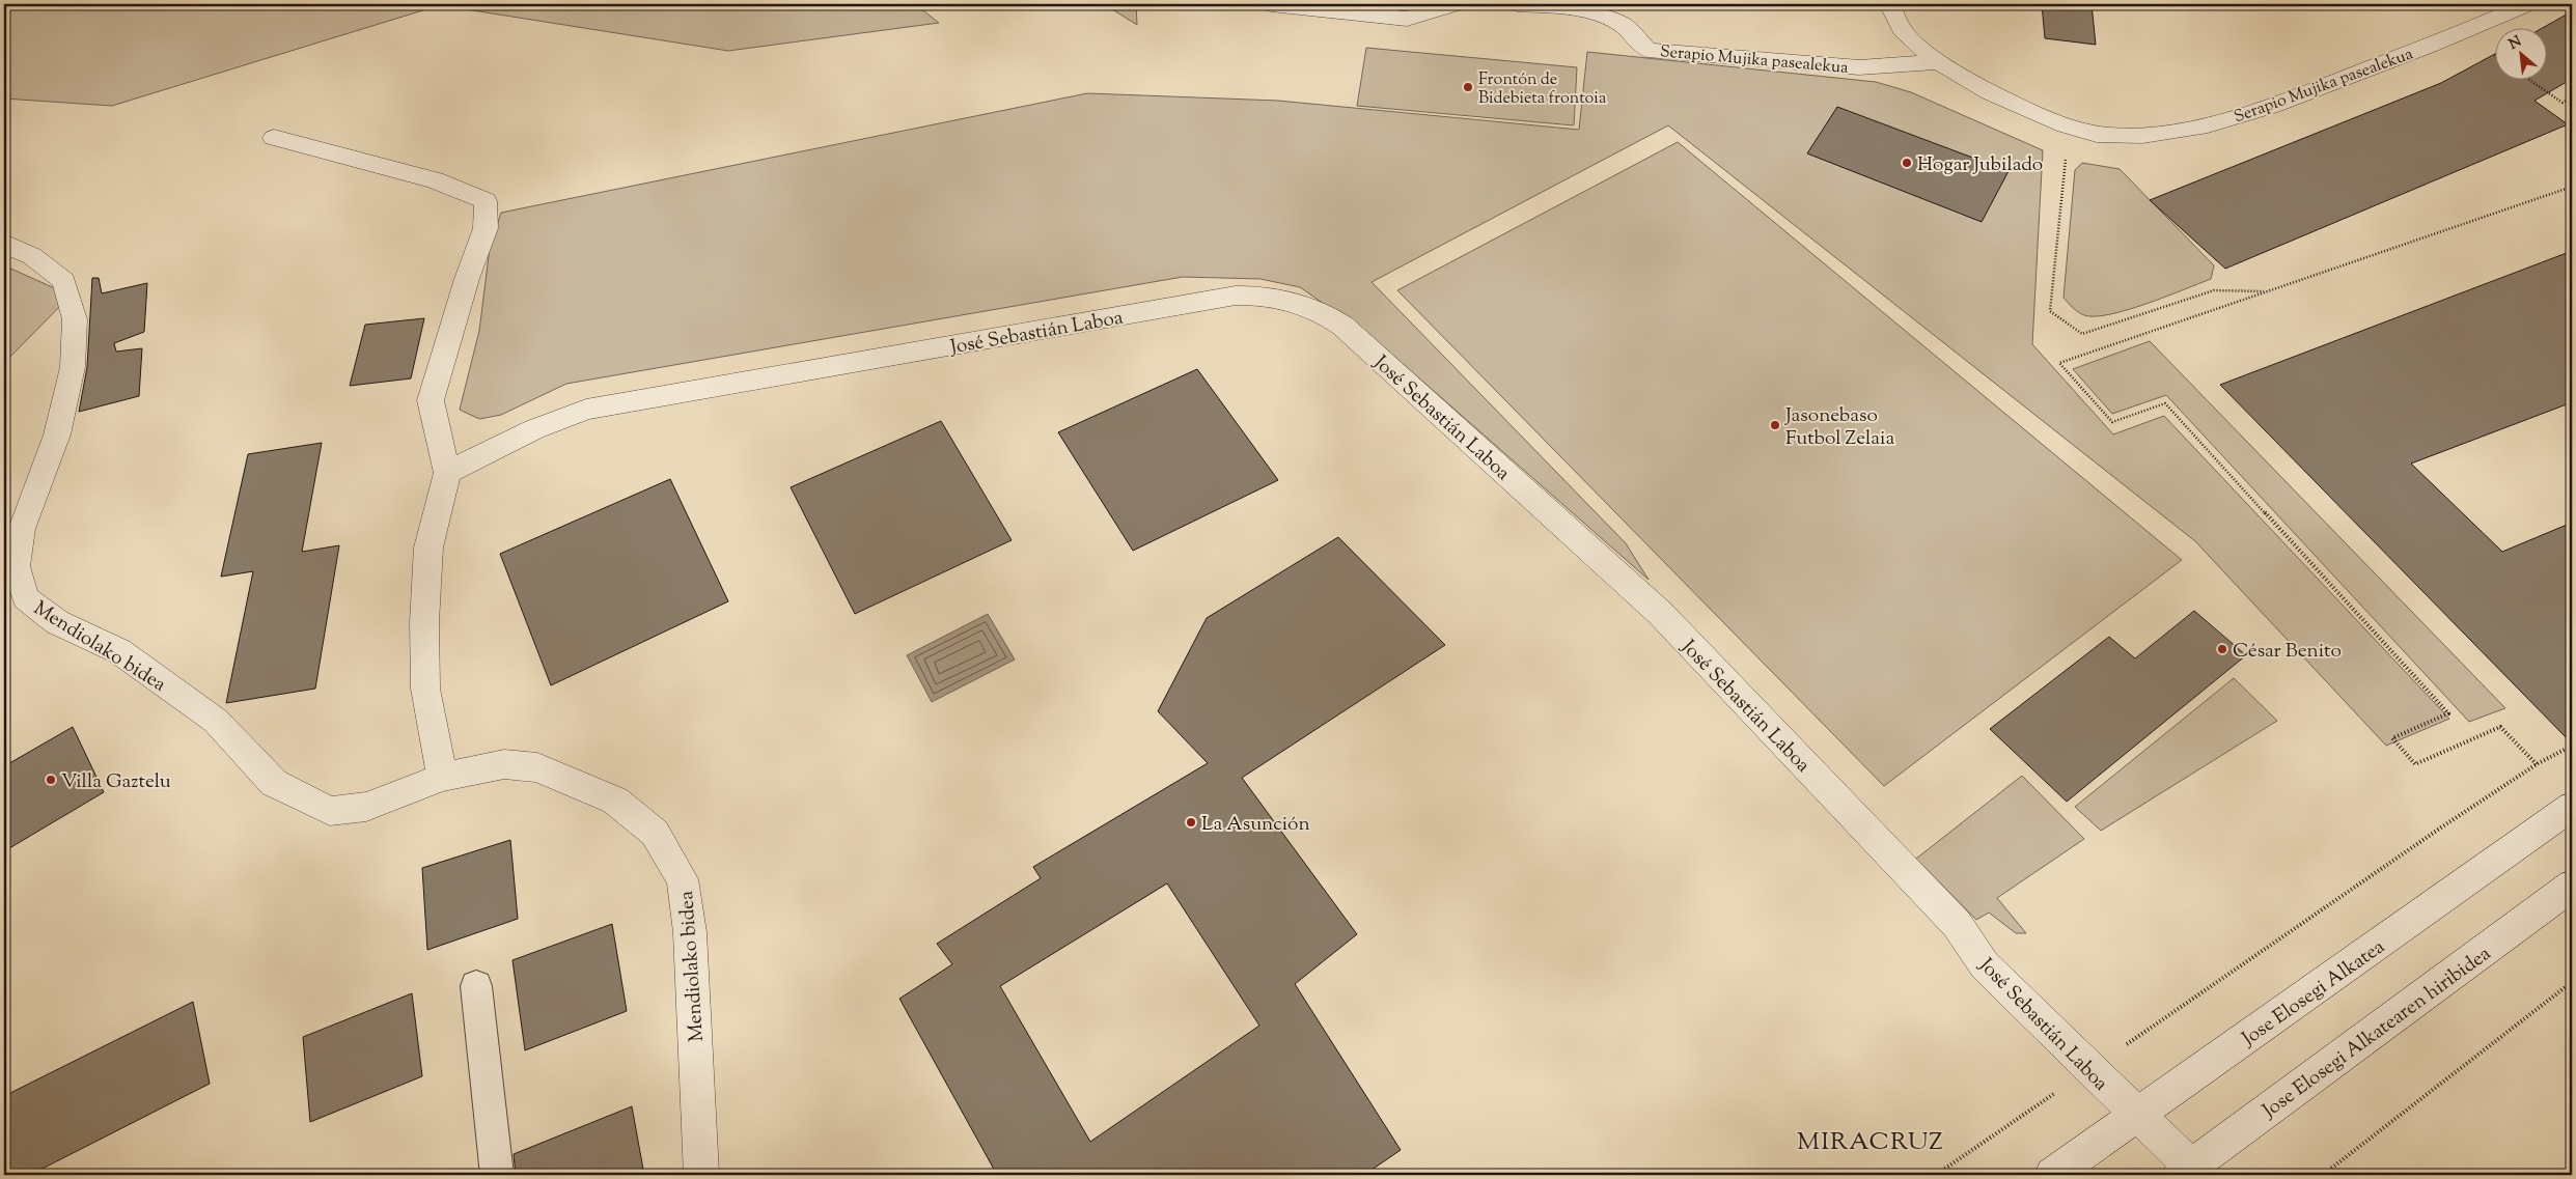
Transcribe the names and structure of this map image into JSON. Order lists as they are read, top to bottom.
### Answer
{
  "streets": {
    "street": [
      "Serapio Mujika pasealekua",
      "José Sebastián Laboa",
      "Mendiolako bidea",
      "Jose Elosegi Alkatea",
      "Jose Elosegi Alkatearen hiribidea"
    ]
  },
  "crossings": [
    ["José Sebastián Laboa", "Jose Elosegi Alkatea"],
    ["José Sebastián Laboa", "Jose Elosegi Alkatearen hiribidea"]
  ],
  "districts": ["MIRACRUZ"],
  "places": [
    "Frontón de Bidebieta frontoia",
    "Hogar Jubilado",
    "Jasonebaso Futbol Zelaia",
    "César Benito",
    "Villa Gaztelu",
    "La Asunción"
  ],
  "north": "top left"
}
